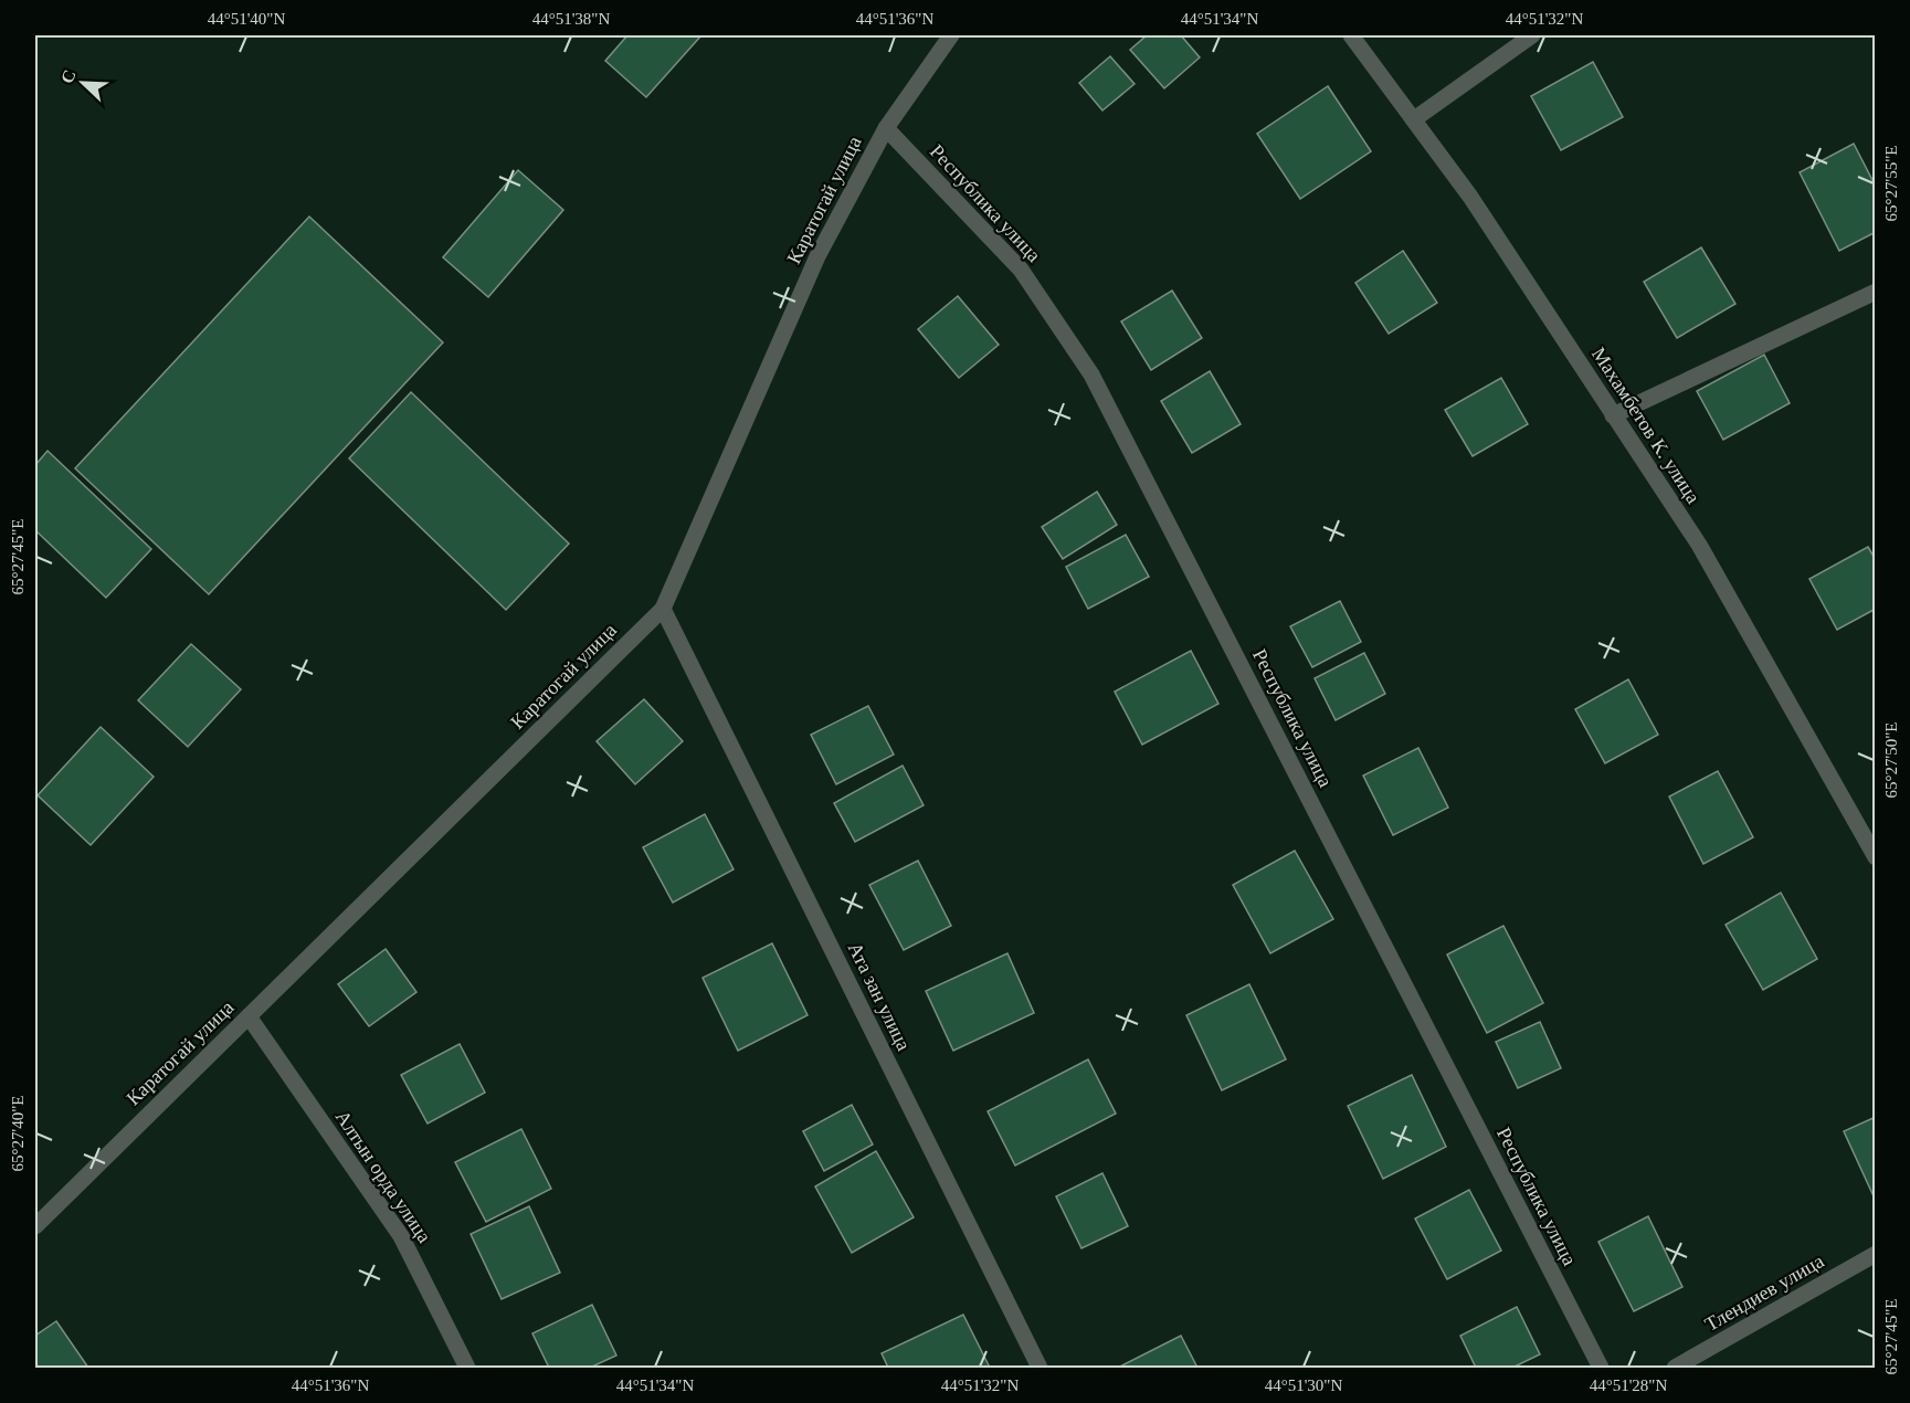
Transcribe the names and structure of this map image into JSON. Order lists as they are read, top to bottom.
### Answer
{
  "streets": {
    "street": [
      "Каратогай улица",
      "Республика улица",
      "Махамбетов К. улица",
      "Ата зан улица",
      "Алтын орда улица",
      "Тлендиев улица"
    ]
  },
  "crossings": [
    ["Каратогай улица", "Республика улица"],
    ["Каратогай улица", "Ата зан улица"],
    ["Каратогай улица", "Алтын орда улица"]
  ],
  "north": "top left",
  "coordinates": [
    "44°51'40\"N",
    "44°51'38\"N",
    "44°51'36\"N",
    "44°51'34\"N",
    "44°51'32\"N",
    "65°27'55\"E",
    "65°27'45\"E",
    "65°27'50\"E",
    "65°27'40\"E",
    "44°51'30\"N",
    "44°51'28\"N"
  ]
}
